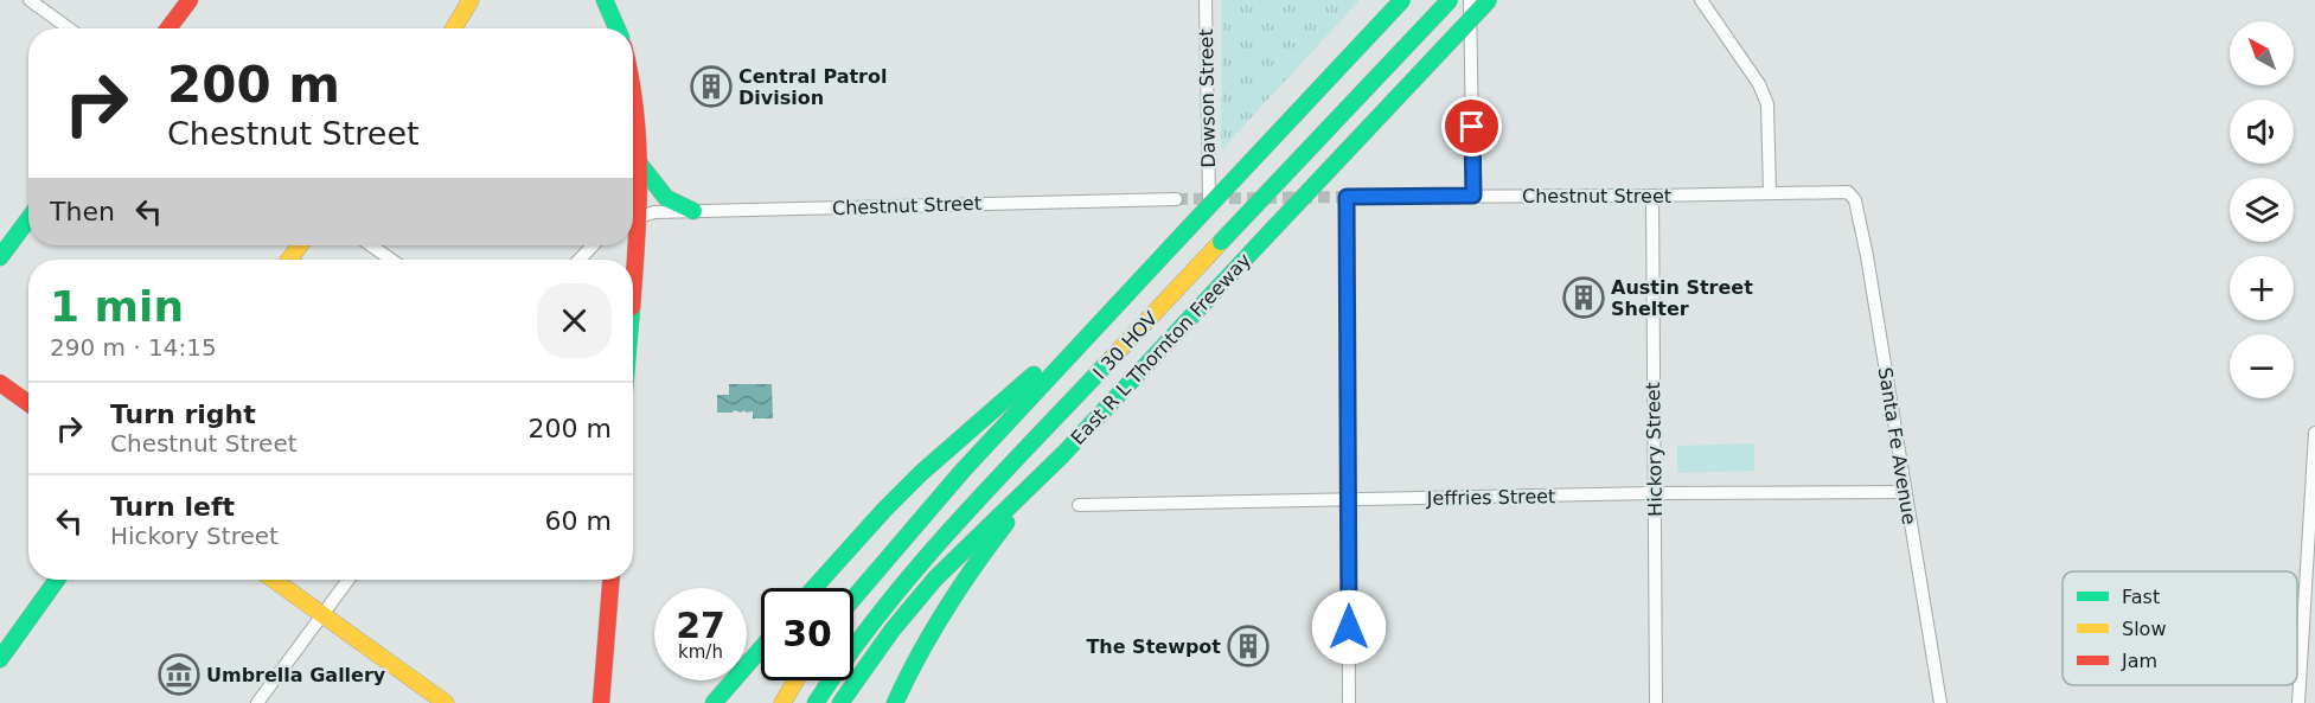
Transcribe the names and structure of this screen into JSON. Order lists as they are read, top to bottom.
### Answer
{
  "streets": {
    "main road": ["I 30 HOV", "East R L Thornton Freeway"],
    "street": [
      "Dawson Street",
      "Chestnut Street",
      "Santa Fe Avenue",
      "Hickory Street",
      "Jeffries Street"
    ]
  },
  "crossings": [
    ["Chestnut Street", "Santa Fe Avenue"],
    ["Chestnut Street", "Hickory Street"],
    ["Chestnut Street", "Jeffries Street"],
    ["Santa Fe Avenue", "Jeffries Street"],
    ["Hickory Street", "Jeffries Street"]
  ],
  "places": {
    "building": ["Central Patrol Division", "Austin Street Shelter", "The Stewpot"],
    "museum": ["Umbrella Gallery"]
  },
  "legend": ["Fast", "Slow", "Jam"],
  "north": "top left",
  "page": {
    "map_buttons": ["+", "−"],
    "turn": ["200 m", "Chestnut Street"],
    "then": "Then",
    "heading": ["1 min", "290 m · 14:15"],
    "list": [
      {
        "name": "Turn right",
        "note": "Chestnut Street",
        "value": "200 m"
      },
      {
        "name": "Turn left",
        "note": "Hickory Street",
        "value": "60 m"
      }
    ],
    "speed": "27 km/h",
    "limit": "30"
  }
}
